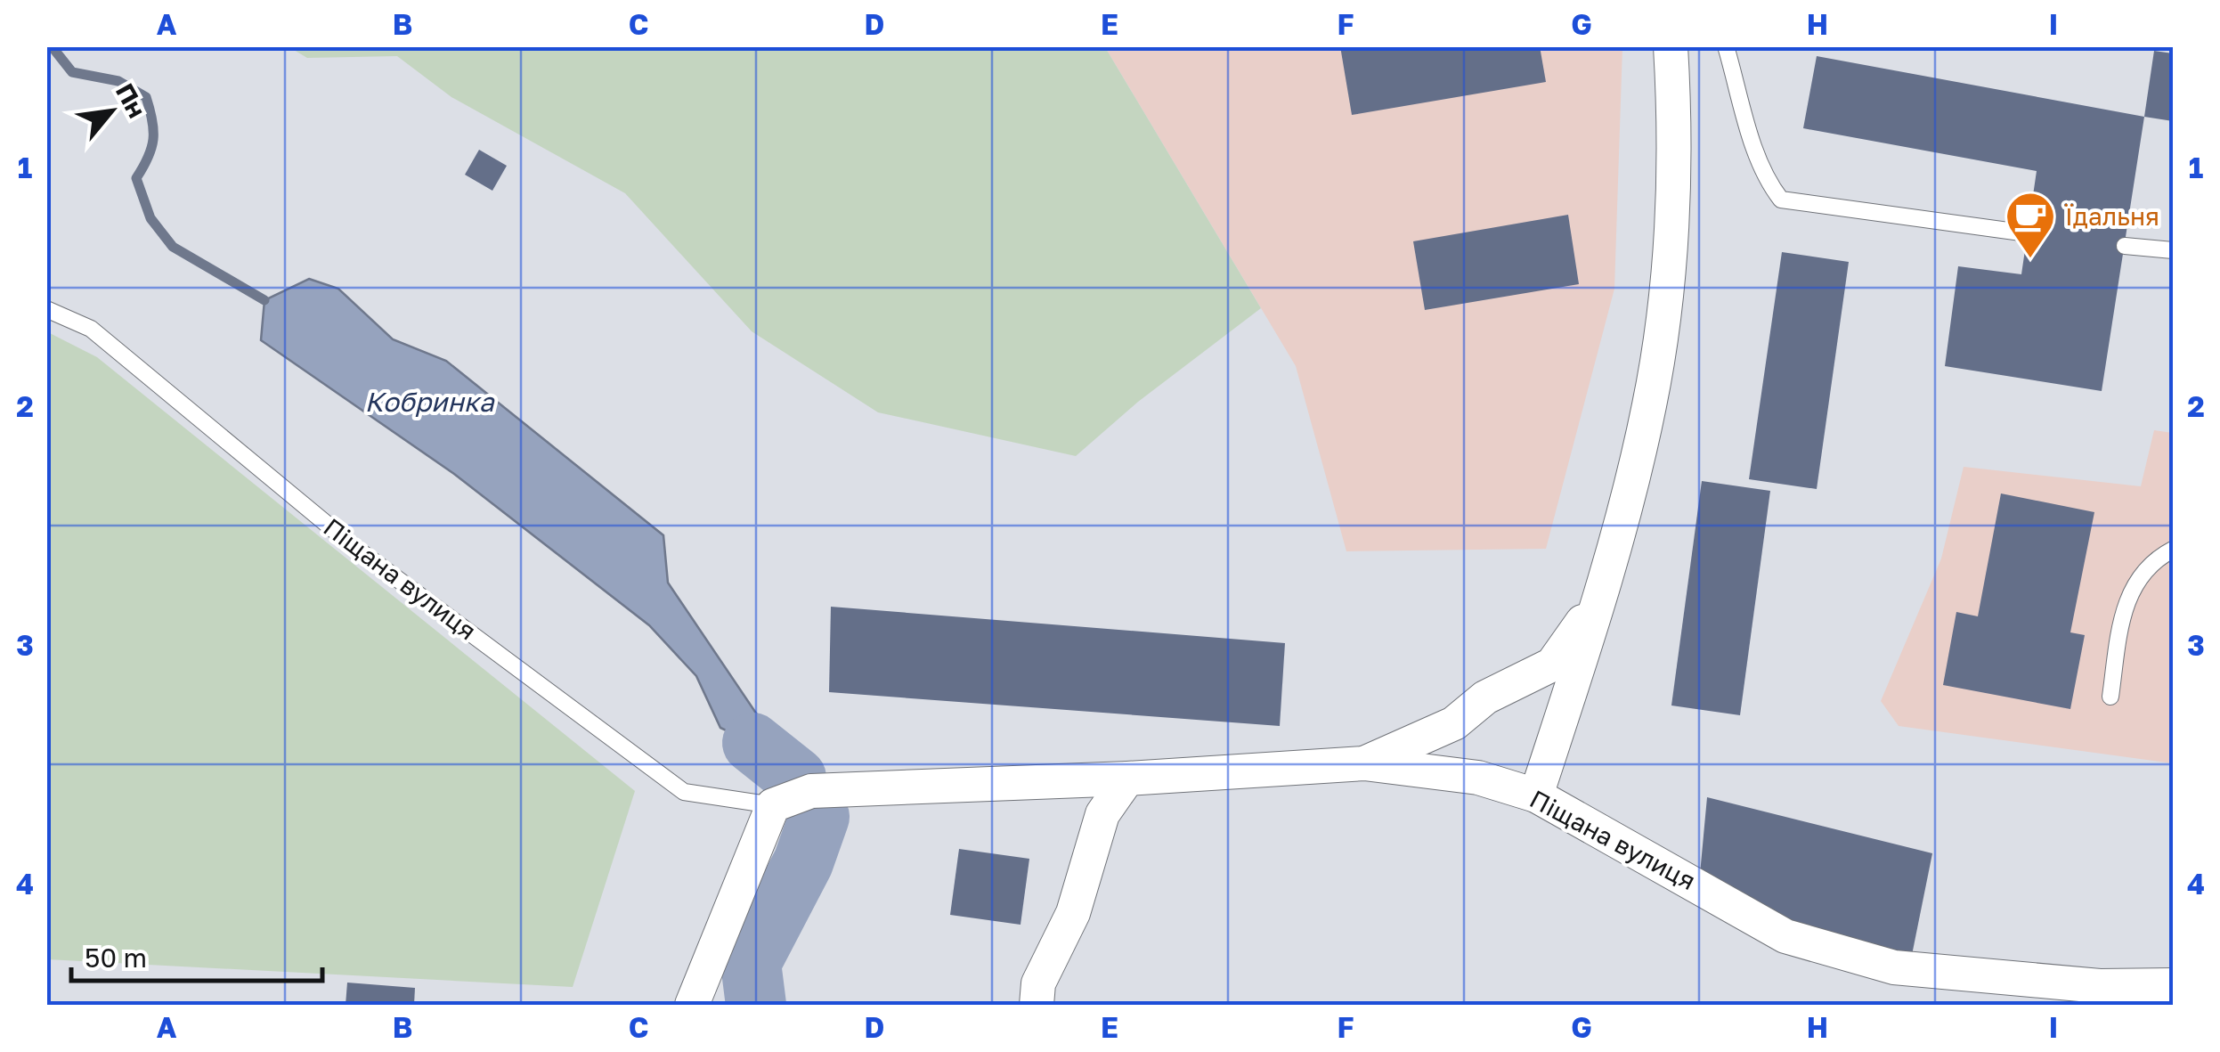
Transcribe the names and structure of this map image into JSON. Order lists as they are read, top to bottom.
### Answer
{
  "streets": {
    "street": ["Піщана вулиця"]
  },
  "water": ["Кобринка"],
  "places": {
    "cafe": ["Їдальня"]
  },
  "scale_bar": "50 m",
  "north": "top right",
  "grid": {
    "columns": [
      "A",
      "B",
      "C",
      "D",
      "E",
      "F",
      "G",
      "H",
      "I"
    ],
    "rows": [
      "1",
      "2",
      "3",
      "4"
    ]
  }
}
